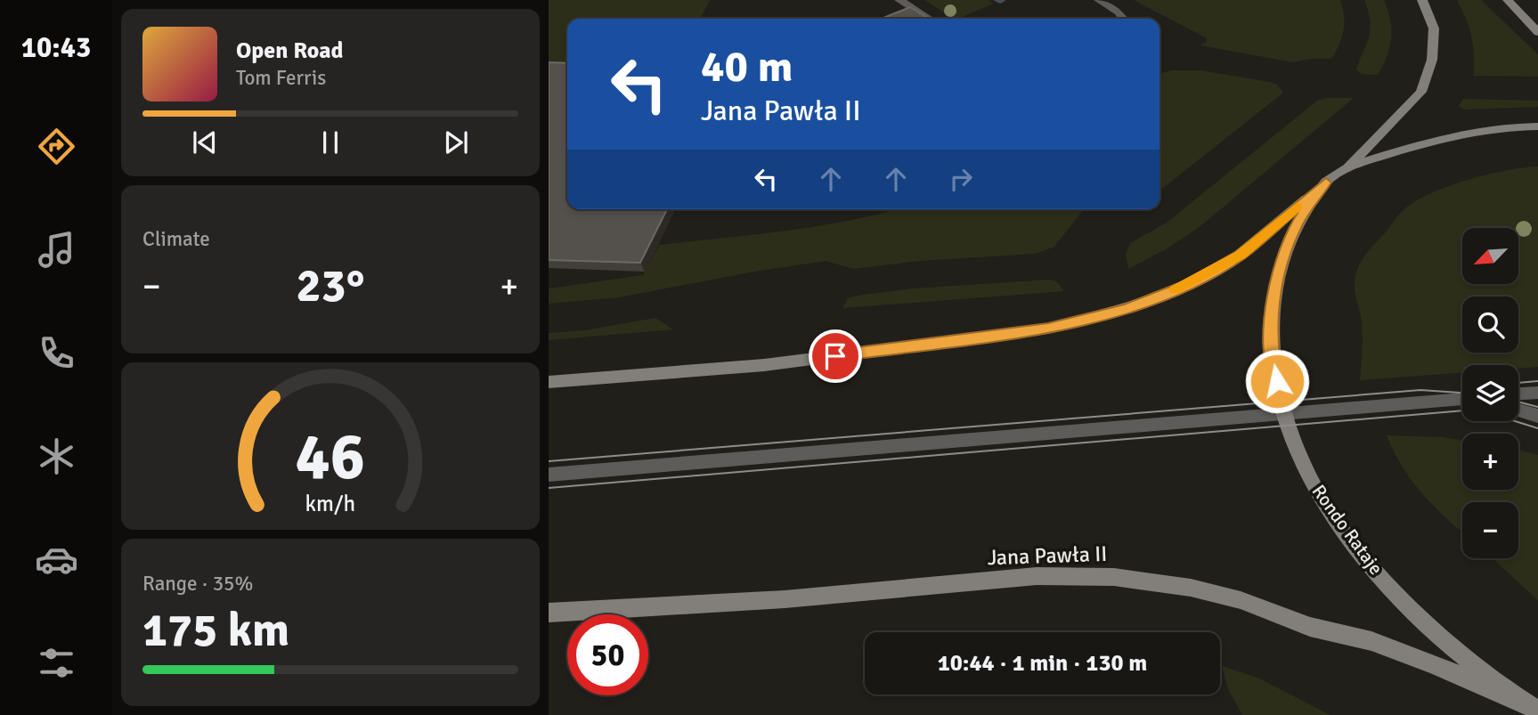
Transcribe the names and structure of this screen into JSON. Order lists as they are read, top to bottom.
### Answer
{
  "streets": {
    "main road": ["Rondo Rataje", "Jana Pawła II"]
  },
  "crossings": [
    ["Rondo Rataje", "Jana Pawła II"]
  ],
  "north": "bottom left",
  "page": {
    "tabs": "10:43",
    "turn": ["40 m", "Jana Pawła II"],
    "song": ["Open Road", "Tom Ferris"],
    "tile": [
      "Climate",
      ["Range · 35%", "175 km"]
    ],
    "map_buttons": ["+", "−"],
    "heat": ["−", "23°", "+"],
    "limit": "50",
    "trip": "10:44 · 1 min · 130 m",
    "gauge": ["46", "km/h"]
  }
}
